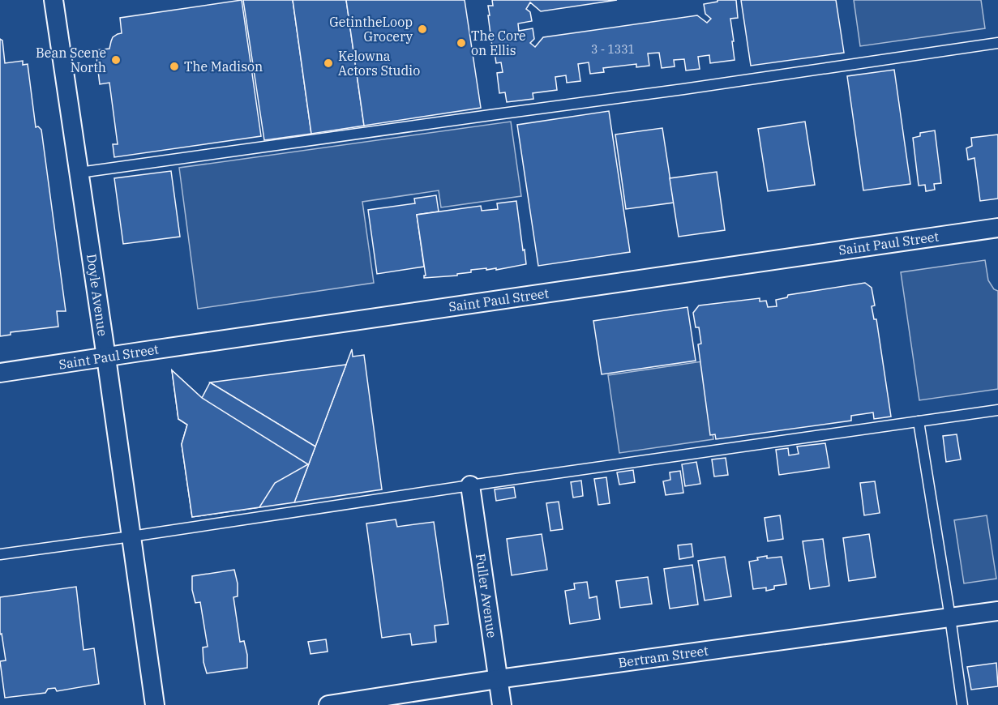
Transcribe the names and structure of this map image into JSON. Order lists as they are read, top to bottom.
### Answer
{
  "streets": {
    "street": [
      "Saint Paul Street",
      "Doyle Avenue",
      "Fuller Avenue",
      "Bertram Street"
    ]
  },
  "crossings": [
    ["Saint Paul Street", "Doyle Avenue"],
    ["Fuller Avenue", "Bertram Street"]
  ],
  "places": [
    "GetintheLoop Grocery",
    "The Core on Ellis",
    "Bean Scene North",
    "Kelowna Actors Studio",
    "The Madison"
  ],
  "house_numbers": ["3 - 1331"]
}
